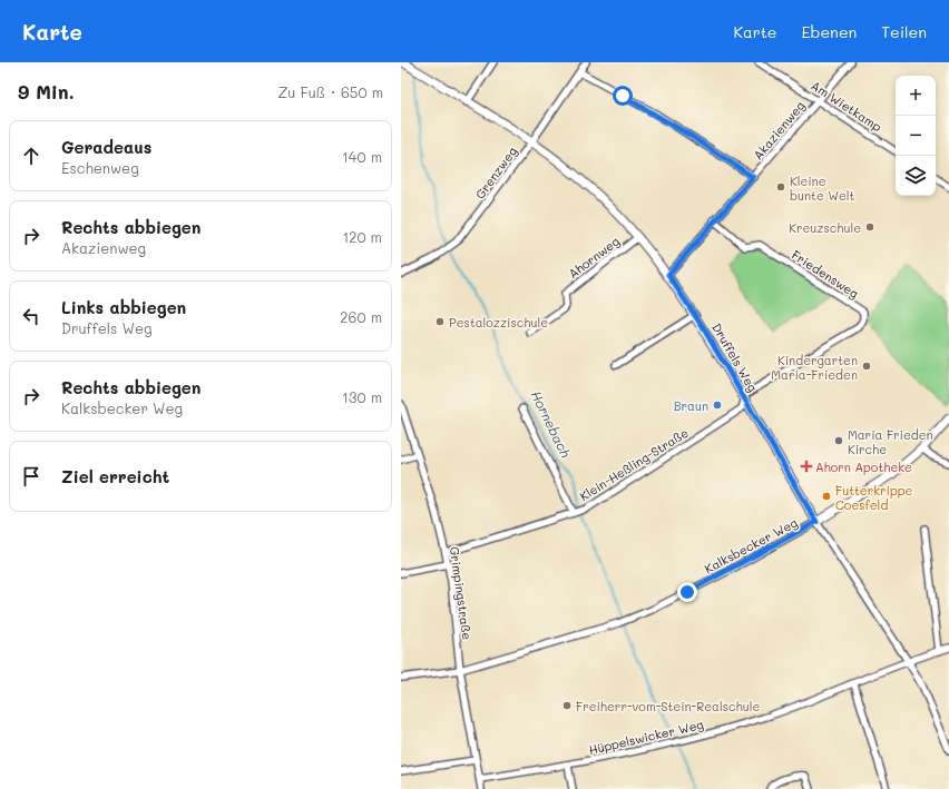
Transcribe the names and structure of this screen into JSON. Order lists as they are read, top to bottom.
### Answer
{
  "streets": {
    "street": [
      "Am Wietkamp",
      "Akazienweg",
      "Grenzweg",
      "Ahornweg",
      "Friedensweg",
      "Druffels Weg",
      "Klein-Heßling-Straße",
      "Kalksbecker Weg",
      "Grimpingstraße",
      "Hüppelswicker Weg"
    ]
  },
  "crossings": [
    ["Am Wietkamp", "Akazienweg"],
    ["Akazienweg", "Friedensweg"],
    ["Akazienweg", "Druffels Weg"],
    ["Grenzweg", "Druffels Weg"],
    ["Ahornweg", "Druffels Weg"],
    ["Friedensweg", "Druffels Weg"],
    ["Friedensweg", "Klein-Heßling-Straße"],
    ["Druffels Weg", "Klein-Heßling-Straße"],
    ["Druffels Weg", "Kalksbecker Weg"],
    ["Druffels Weg", "Hüppelswicker Weg"],
    ["Klein-Heßling-Straße", "Grimpingstraße"],
    ["Kalksbecker Weg", "Grimpingstraße"],
    ["Grimpingstraße", "Hüppelswicker Weg"]
  ],
  "water": ["Hornebach"],
  "places": {
    "other": [
      "Kleine bunte Welt",
      "Kreuzschule",
      "Pestalozzischule",
      "Kindergarten Maria-Frieden",
      "Braun",
      "Maria Frieden Kirche",
      "Futterkrippe Coesfeld",
      "Freiherr-vom-Stein-Realschule"
    ],
    "health": ["Ahorn Apotheke"]
  },
  "page": {
    "header": "Karte",
    "nav": ["Karte", "Ebenen", "Teilen"],
    "heading": ["9 Min.", "Zu Fuß · 650 m"],
    "map_buttons": ["+", "−"],
    "list": [
      ["Geradeaus", "Eschenweg", "140 m"],
      ["Rechts abbiegen", "Akazienweg", "120 m"],
      ["Links abbiegen", "Druffels Weg", "260 m"],
      ["Rechts abbiegen", "Kalksbecker Weg", "130 m"],
      "Ziel erreicht"
    ]
  }
}
